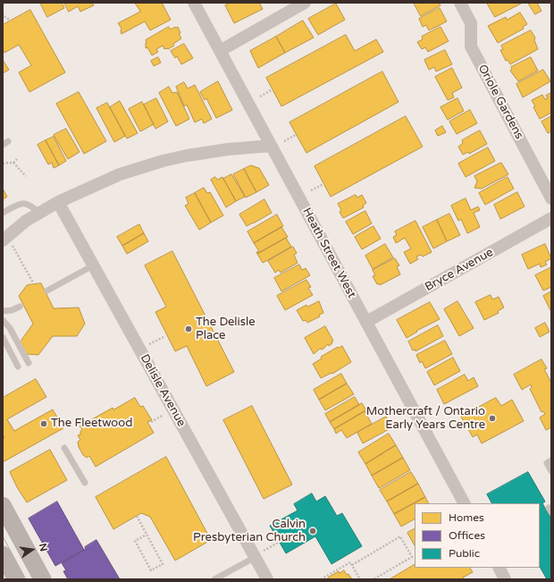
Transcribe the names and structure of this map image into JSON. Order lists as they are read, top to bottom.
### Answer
{
  "streets": {
    "street": [
      "Oriole Gardens",
      "Heath Street West",
      "Bryce Avenue",
      "Delisle Avenue"
    ]
  },
  "crossings": [
    ["Heath Street West", "Bryce Avenue"]
  ],
  "places": [
    "The Delisle Place",
    "Mothercraft / Ontario Early Years Centre",
    "The Fleetwood",
    "Calvin Presbyterian Church"
  ],
  "legend": ["Homes", "Offices", "Public"],
  "north": "right"
}
